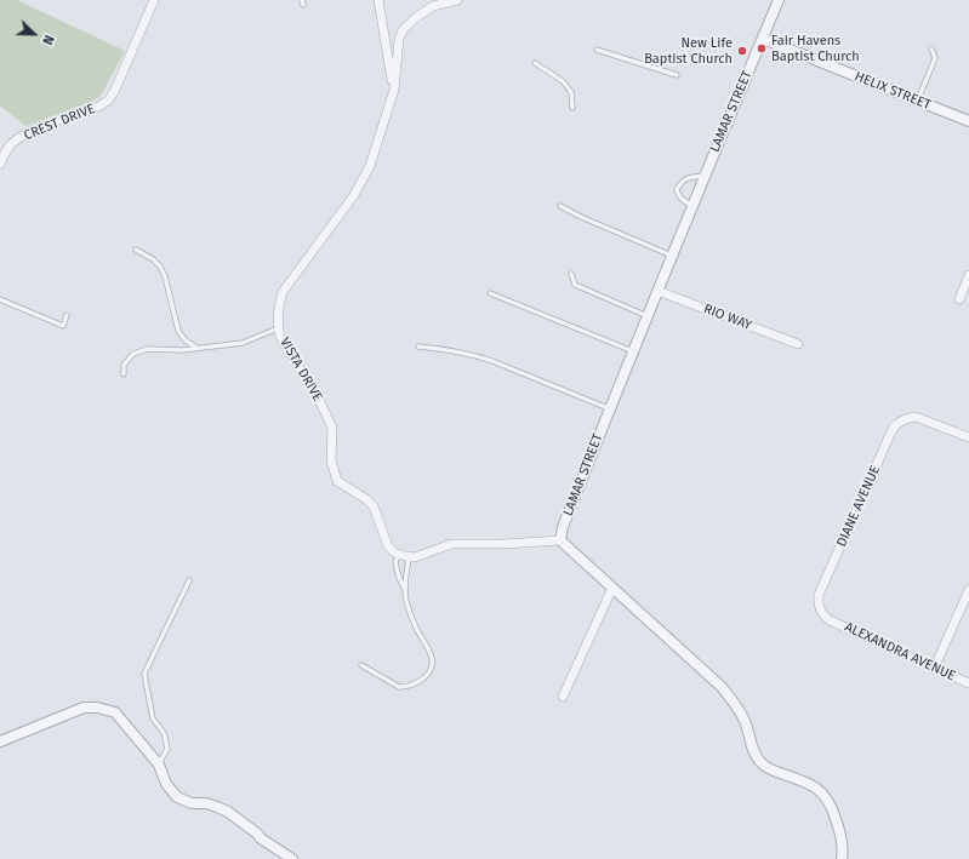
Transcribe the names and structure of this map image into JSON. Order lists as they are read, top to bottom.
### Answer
{
  "streets": {
    "street": [
      "HELIX STREET",
      "LAMAR STREET",
      "CREST DRIVE",
      "RIO WAY",
      "VISTA DRIVE",
      "DIANE AVENUE",
      "ALEXANDRA AVENUE"
    ]
  },
  "crossings": [
    ["HELIX STREET", "LAMAR STREET"],
    ["LAMAR STREET", "RIO WAY"],
    ["DIANE AVENUE", "ALEXANDRA AVENUE"]
  ],
  "places": ["Fair Havens Baptist Church", "New Life Baptist Church"],
  "north": "bottom right"
}
